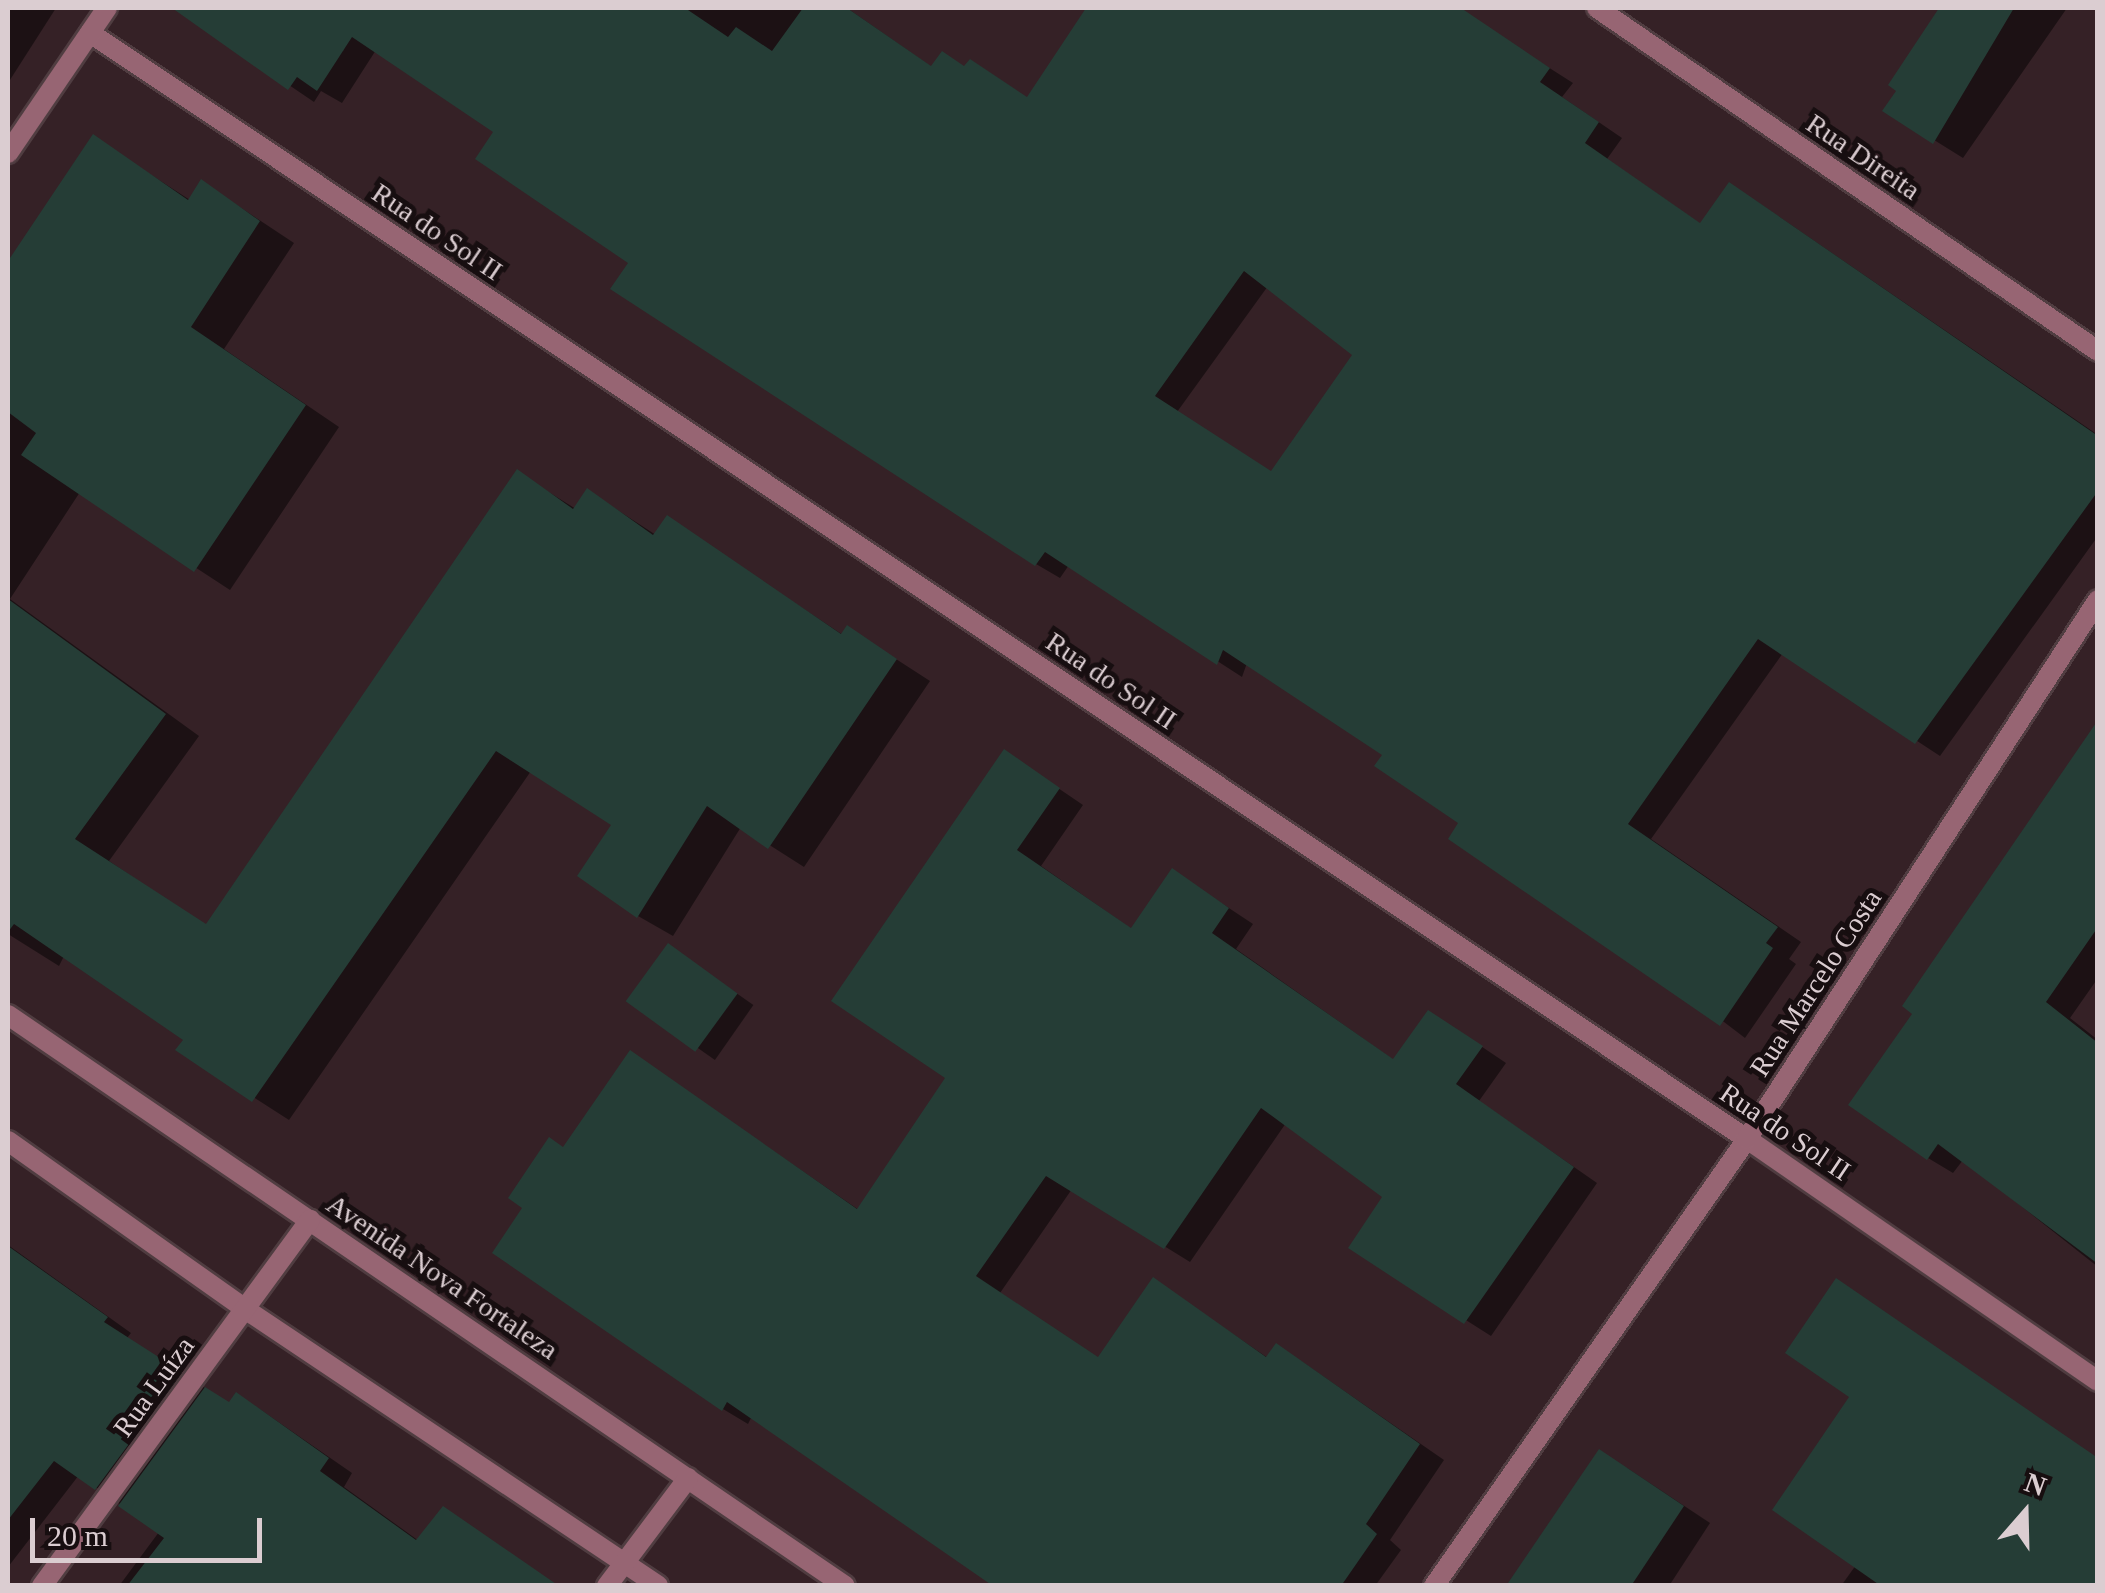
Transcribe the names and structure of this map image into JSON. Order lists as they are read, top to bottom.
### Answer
{
  "streets": {
    "street": [
      "Rua Direita",
      "Rua do Sol II",
      "Rua Marcelo Costa",
      "Avenida Nova Fortaleza",
      "Rua Luíza"
    ]
  },
  "crossings": [
    ["Rua do Sol II", "Rua Marcelo Costa"],
    ["Avenida Nova Fortaleza", "Rua Luíza"]
  ],
  "scale_bar": "20 m",
  "north": "top"
}
